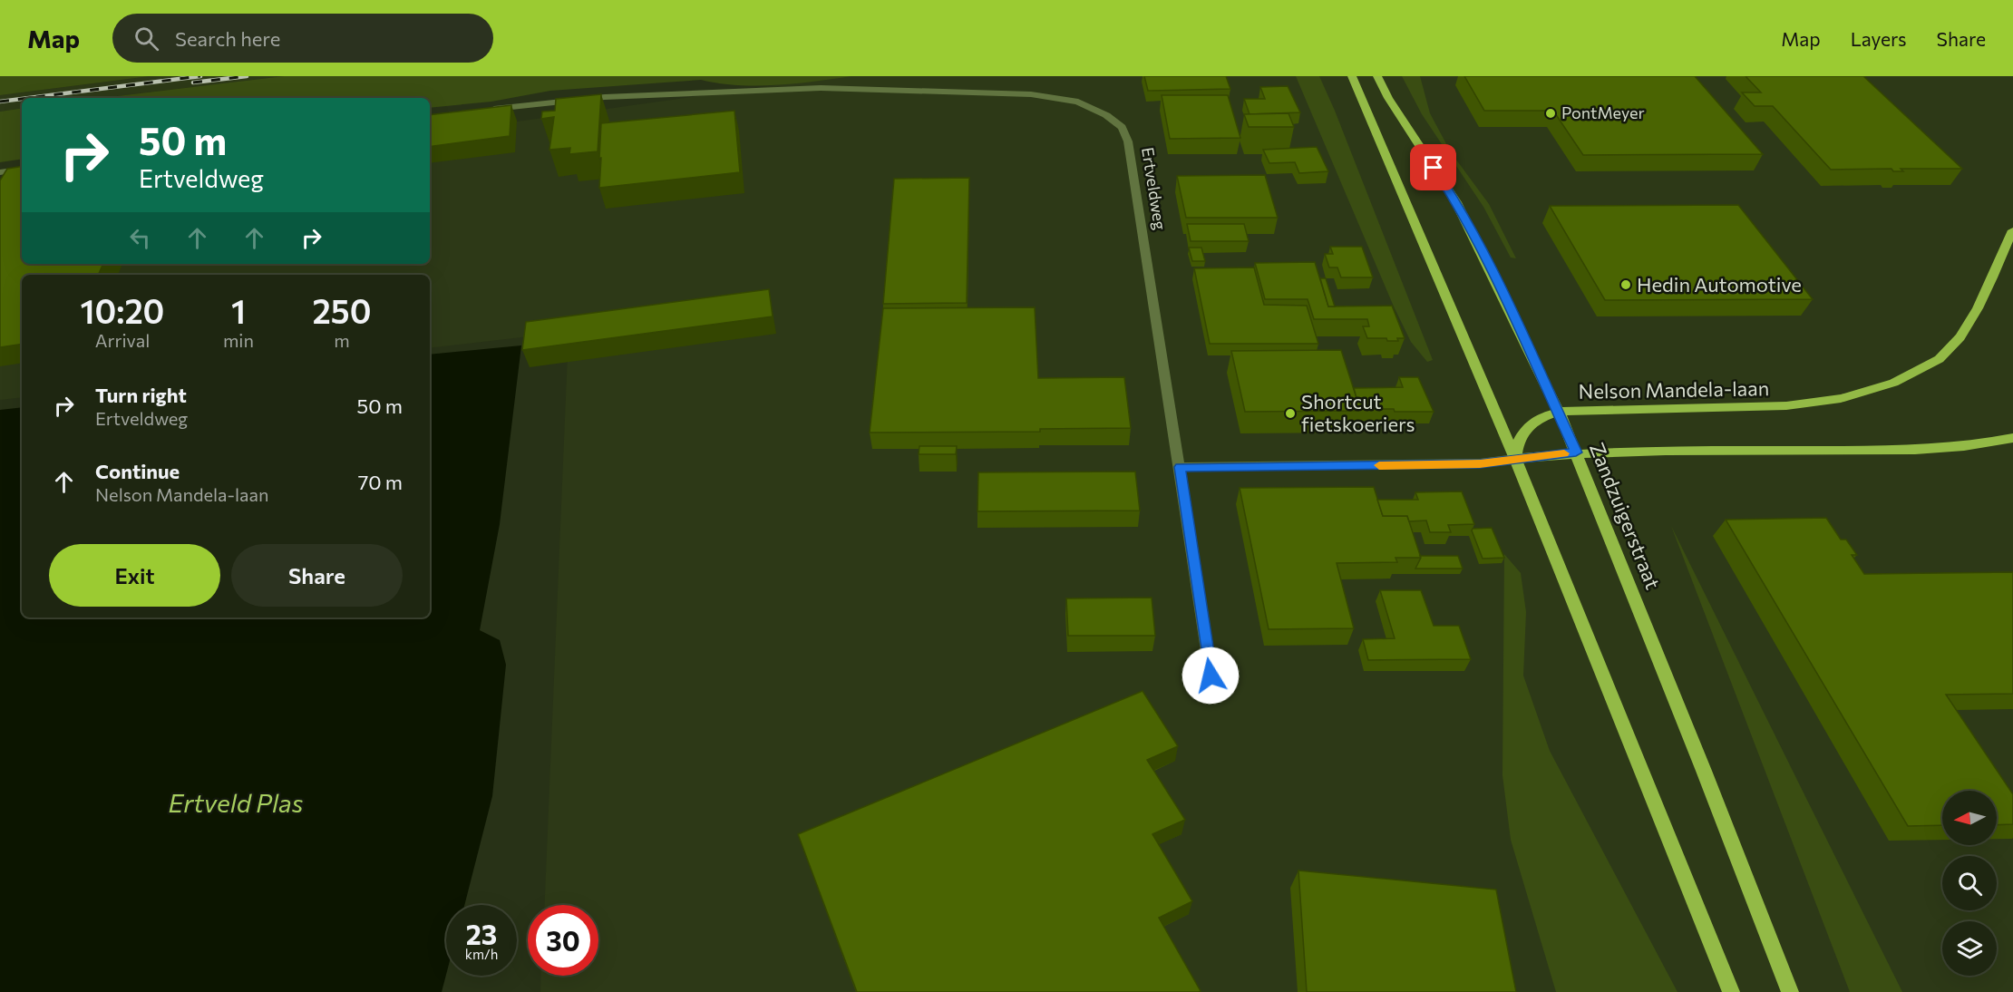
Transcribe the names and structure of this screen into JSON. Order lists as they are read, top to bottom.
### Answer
{
  "streets": {
    "main road": ["Nelson Mandela-laan", "Zandzuigerstraat"],
    "street": ["Ertveldweg"]
  },
  "crossings": [
    ["Nelson Mandela-laan", "Zandzuigerstraat"]
  ],
  "water": ["Ertveld Plas"],
  "places": ["PontMeyer", "Hedin Automotive", "Shortcut fietskoeriers"],
  "north": "left",
  "page": {
    "header": "Map",
    "search": "Search here",
    "nav": ["Map", "Layers", "Share"],
    "turn": ["50 m", "Ertveldweg"],
    "eta": [
      "10:20",
      "Arrival",
      "1",
      "min",
      "250",
      "m"
    ],
    "list": [
      {
        "name": "Turn right",
        "note": "Ertveldweg",
        "value": "50 m"
      },
      {
        "name": "Continue",
        "note": "Nelson Mandela-laan",
        "value": "70 m"
      }
    ],
    "buttons": ["Exit", "Share"],
    "speed": "23 km/h",
    "limit": "30"
  }
}
